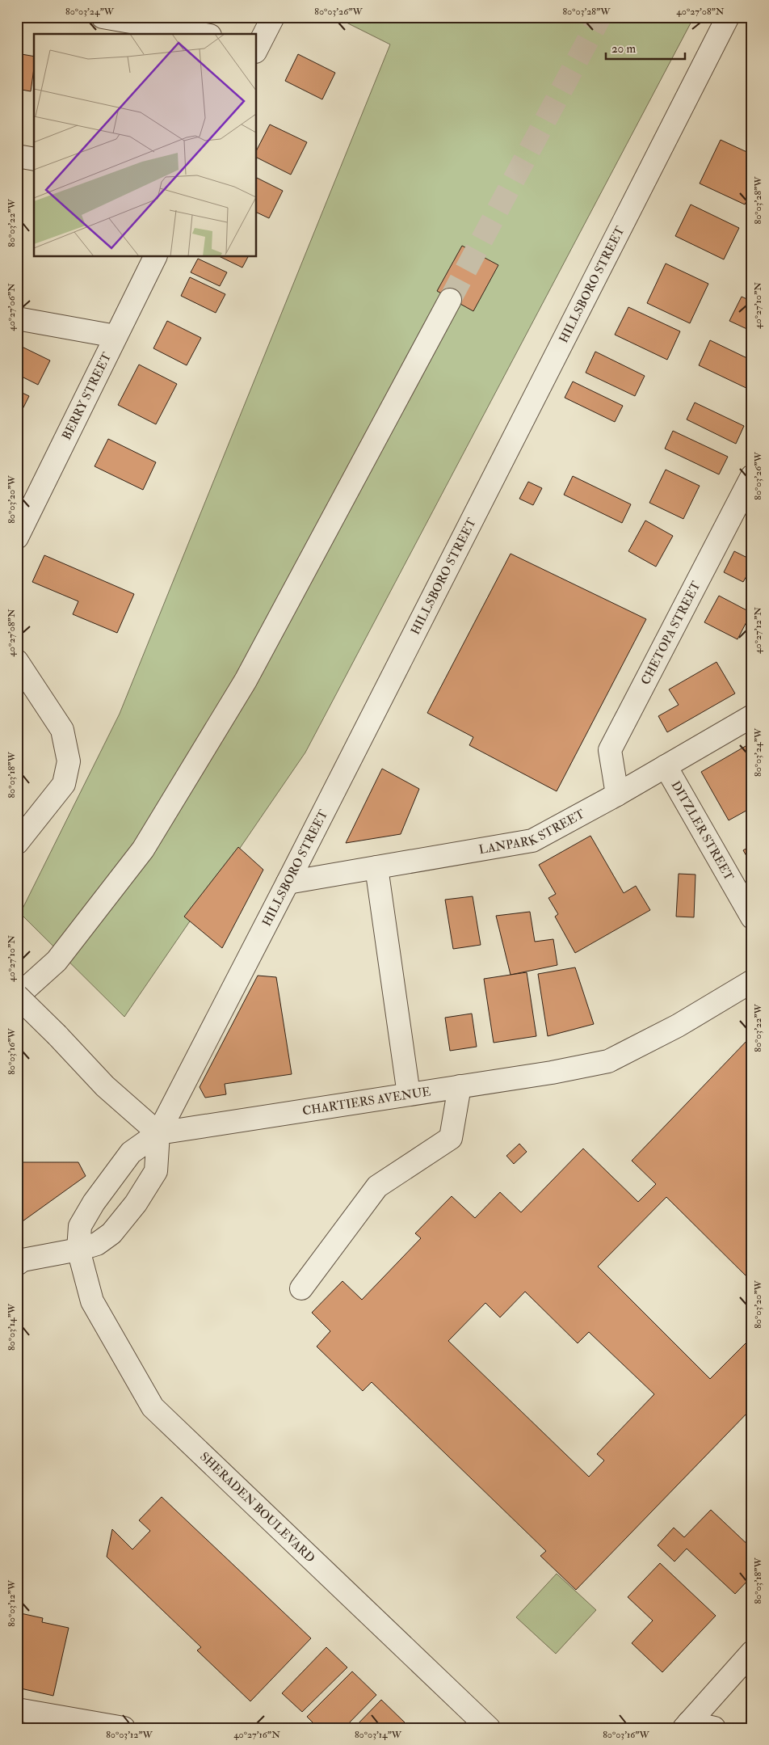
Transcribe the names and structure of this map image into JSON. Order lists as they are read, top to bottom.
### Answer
{
  "streets": {
    "street": [
      "HILLSBORO STREET",
      "BERRY STREET",
      "CHETOPA STREET",
      "LANPARK STREET",
      "DITZLER STREET",
      "CHARTIERS AVENUE",
      "SHERADEN BOULEVARD"
    ]
  },
  "crossings": [
    ["HILLSBORO STREET", "LANPARK STREET"],
    ["HILLSBORO STREET", "CHARTIERS AVENUE"],
    ["HILLSBORO STREET", "SHERADEN BOULEVARD"],
    ["CHETOPA STREET", "LANPARK STREET"],
    ["LANPARK STREET", "DITZLER STREET"]
  ],
  "scale_bar": "20 m",
  "coordinates": [
    "80°03'24\"W",
    "80°03'26\"W",
    "80°03'28\"W",
    "40°27'08\"N",
    "80°03'22\"W",
    "40°27'10\"N",
    "40°27'06\"N",
    "80°03'20\"W",
    "40°27'12\"N",
    "80°03'18\"W",
    "80°03'16\"W",
    "80°03'14\"W",
    "80°03'12\"W",
    "40°27'16\"N"
  ]
}
